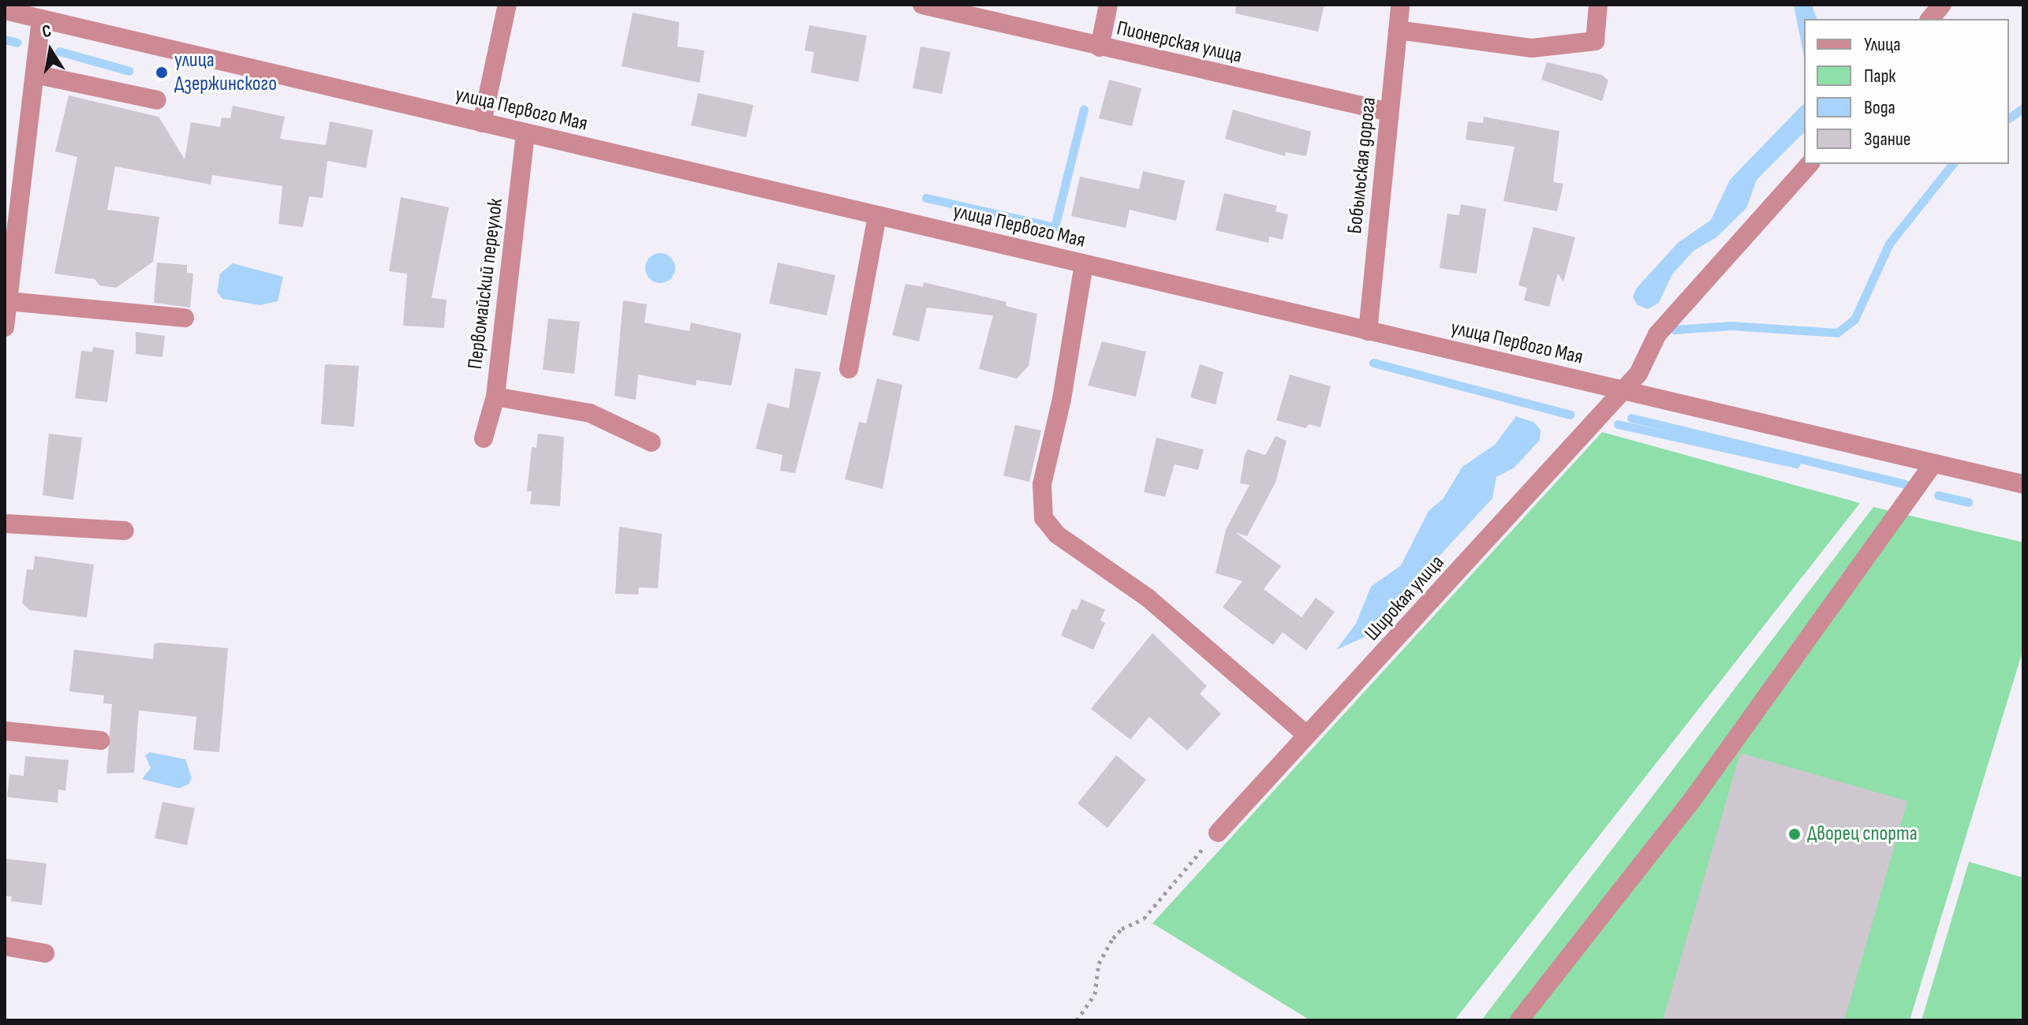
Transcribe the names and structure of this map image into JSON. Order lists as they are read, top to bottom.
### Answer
{
  "streets": {
    "street": [
      "Пионерская улица",
      "улица Первого Мая",
      "Бобыльская дорога",
      "Первомайский переулок",
      "Широкая улица"
    ]
  },
  "crossings": [
    ["Пионерская улица", "Бобыльская дорога"],
    ["улица Первого Мая", "Бобыльская дорога"],
    ["улица Первого Мая", "Первомайский переулок"],
    ["улица Первого Мая", "Широкая улица"]
  ],
  "places": ["улица Дзержинского", "Дворец спорта"],
  "legend": [
    "Улица",
    "Парк",
    "Вода",
    "Здание"
  ],
  "north": "top"
}
